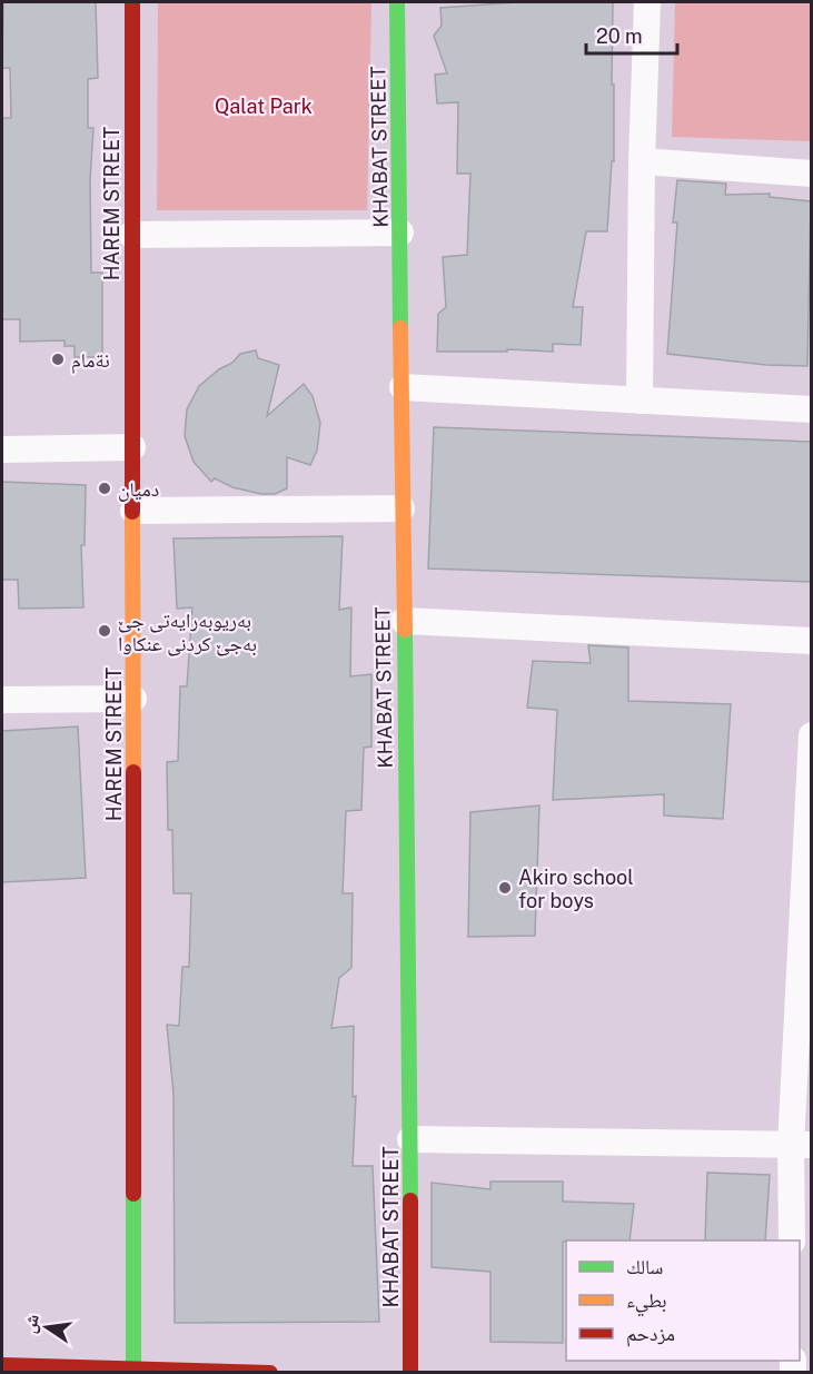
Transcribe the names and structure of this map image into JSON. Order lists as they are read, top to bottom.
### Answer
{
  "streets": {
    "street": ["KHABAT STREET", "HAREM STREET"]
  },
  "parks": ["Qalat Park"],
  "places": [
    "نةمام",
    "دميان",
    "بەریوبەرایەتی جێ بەجێ کردنی عنکاوا",
    "Akiro school for boys"
  ],
  "legend": ["سالك", "بطيء", "مزدحم"],
  "scale_bar": "20 m",
  "north": "left"
}
